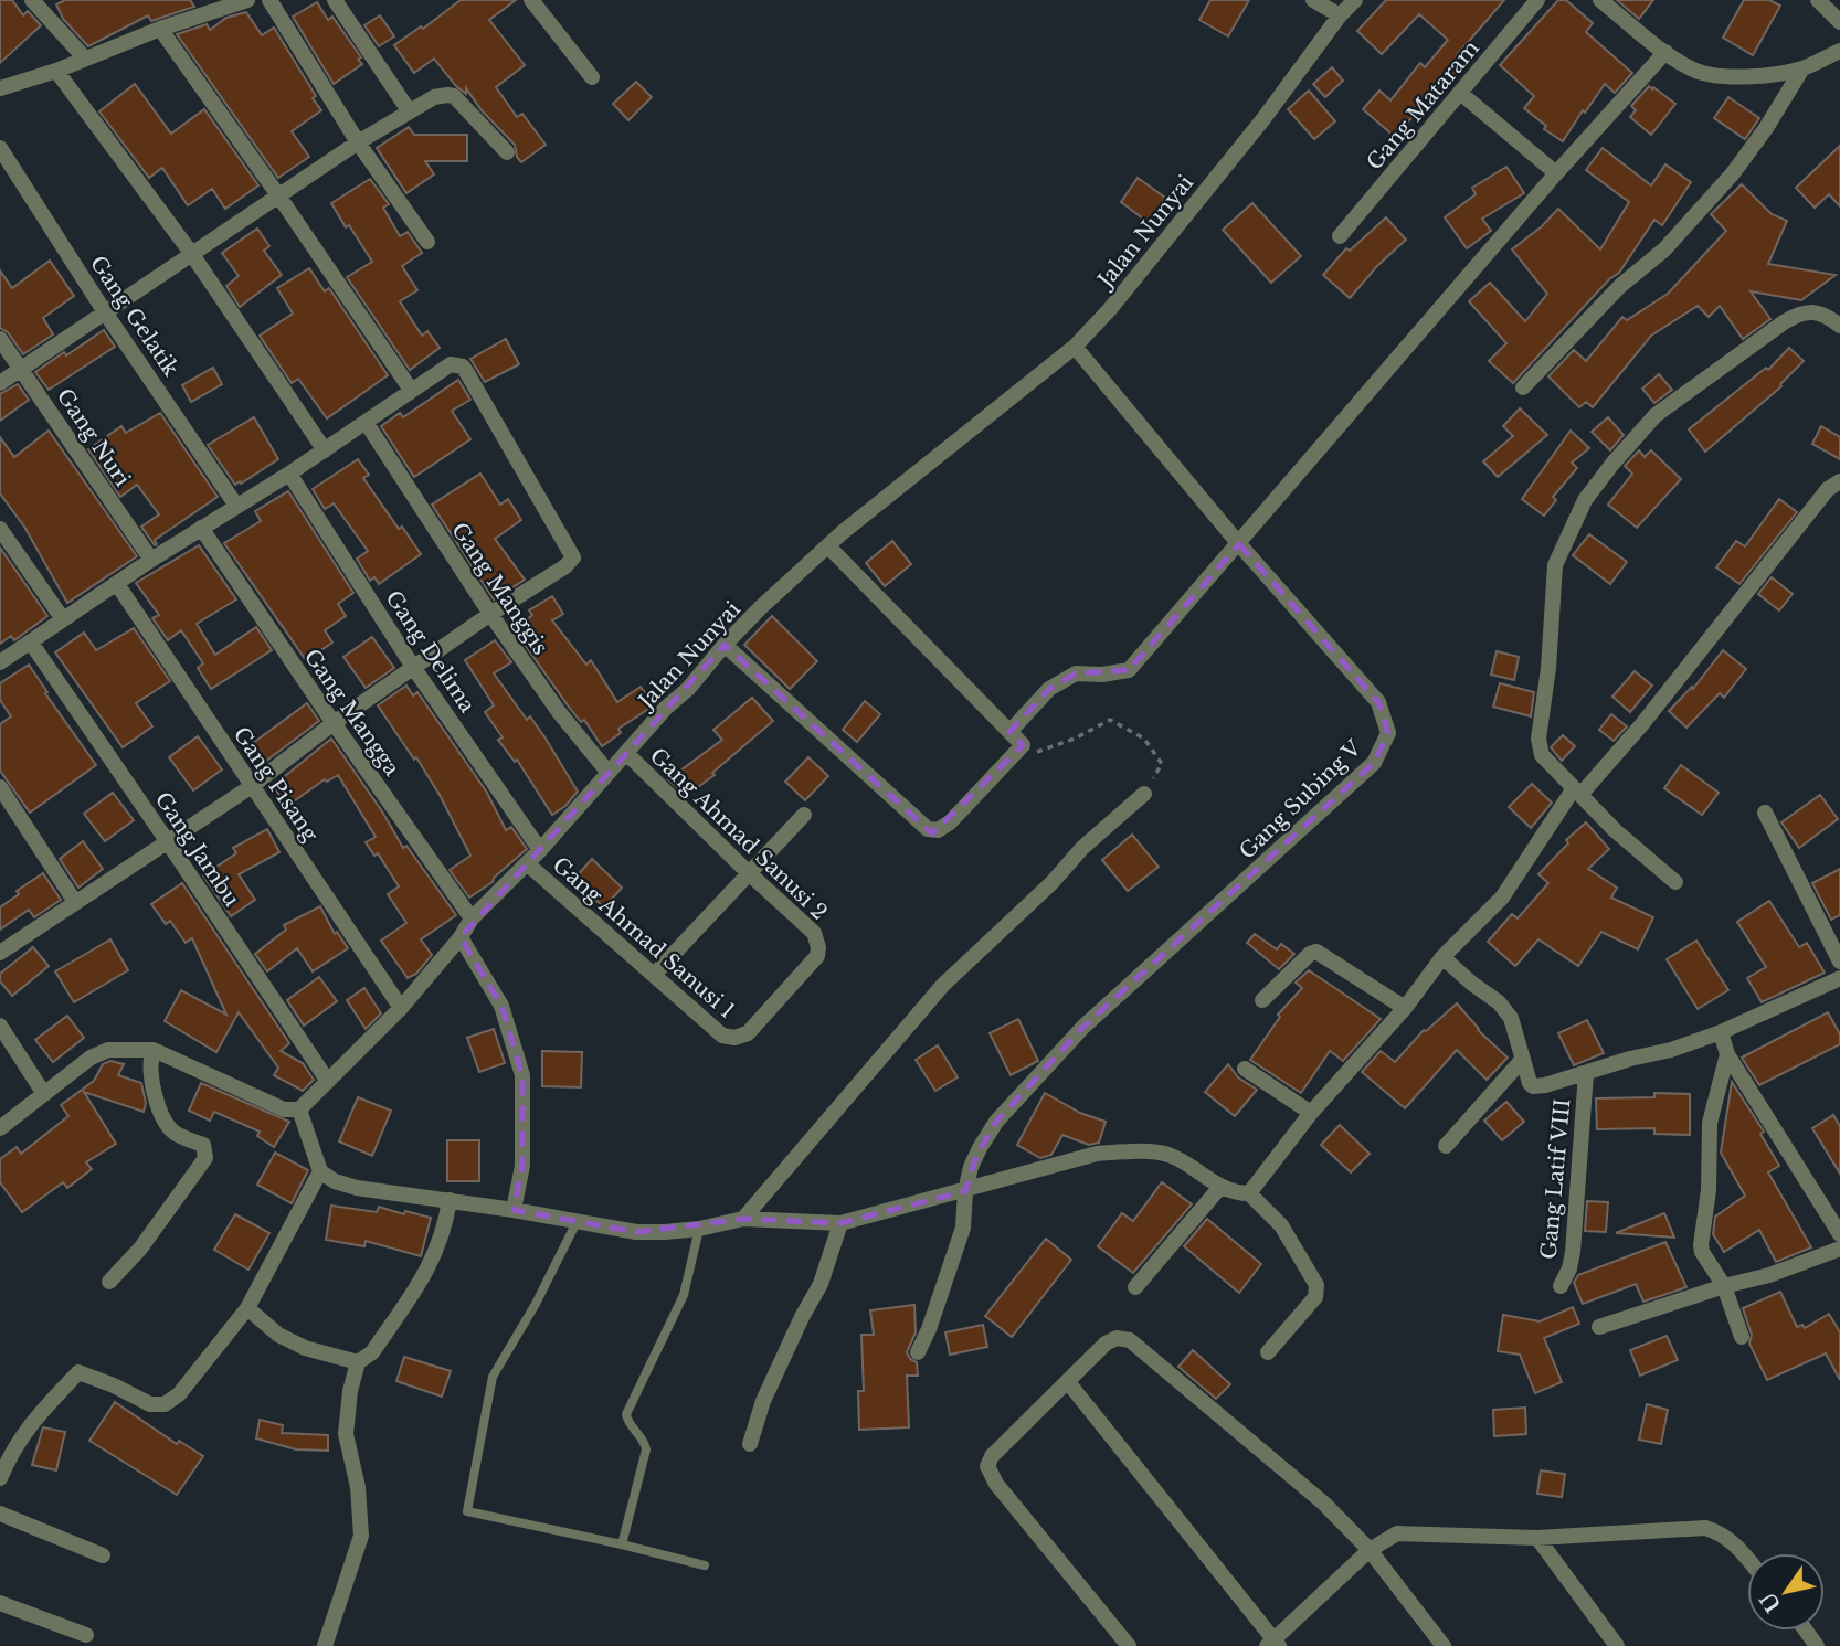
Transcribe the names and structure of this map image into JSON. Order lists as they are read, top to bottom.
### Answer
{
  "streets": {
    "street": [
      "Gang Mataram",
      "Jalan Nunyai",
      "Gang Gelatik",
      "Gang Nuri",
      "Gang Manggis",
      "Gang Delima",
      "Gang Mangga",
      "Gang Pisang",
      "Gang Subing V",
      "Gang Ahmad Sanusi 2",
      "Gang Jambu",
      "Gang Ahmad Sanusi 1",
      "Gang Latif VIII"
    ]
  },
  "crossings": [
    ["Jalan Nunyai", "Gang Manggis"],
    ["Jalan Nunyai", "Gang Delima"],
    ["Jalan Nunyai", "Gang Mangga"],
    ["Jalan Nunyai", "Gang Pisang"],
    ["Jalan Nunyai", "Gang Subing V"],
    ["Jalan Nunyai", "Gang Ahmad Sanusi 2"],
    ["Jalan Nunyai", "Gang Jambu"],
    ["Jalan Nunyai", "Gang Ahmad Sanusi 1"],
    ["Gang Ahmad Sanusi 2", "Gang Ahmad Sanusi 1"]
  ],
  "north": "bottom left"
}
